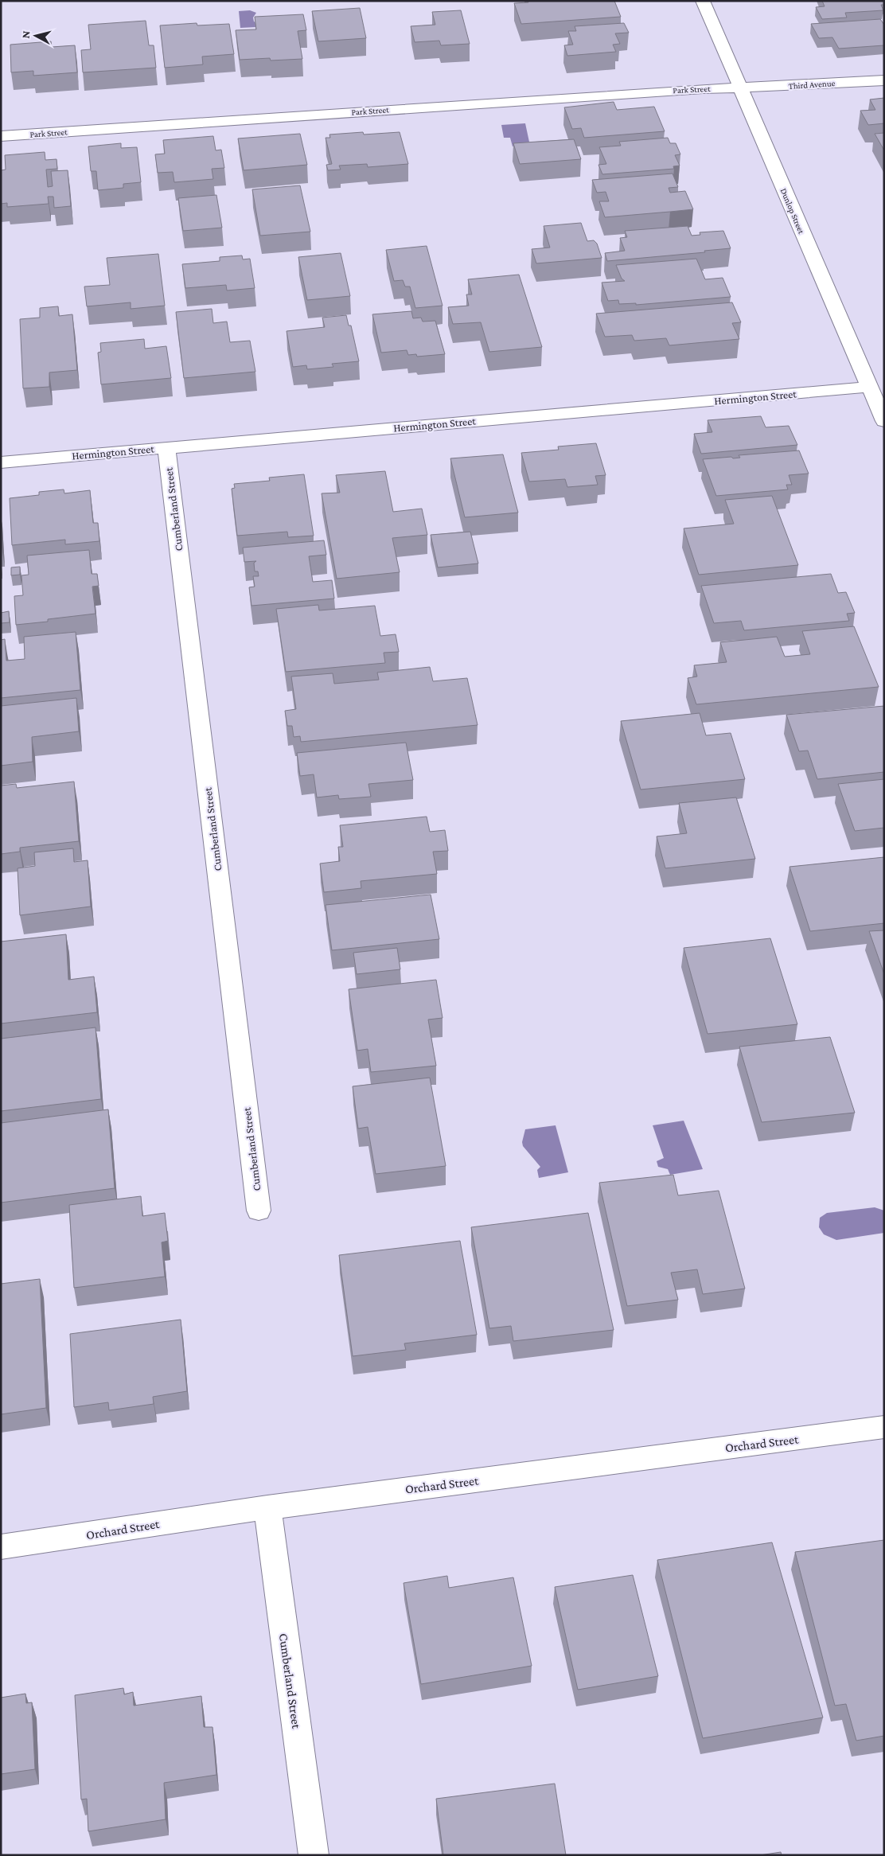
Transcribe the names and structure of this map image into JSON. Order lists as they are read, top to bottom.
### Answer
{
  "streets": {
    "street": [
      "Third Avenue",
      "Park Street",
      "Dunlop Street",
      "Hermington Street",
      "Cumberland Street",
      "Orchard Street"
    ]
  },
  "crossings": [
    ["Third Avenue", "Park Street"],
    ["Third Avenue", "Dunlop Street"],
    ["Park Street", "Dunlop Street"],
    ["Dunlop Street", "Hermington Street"],
    ["Hermington Street", "Cumberland Street"],
    ["Cumberland Street", "Orchard Street"]
  ],
  "north": "left"
}
